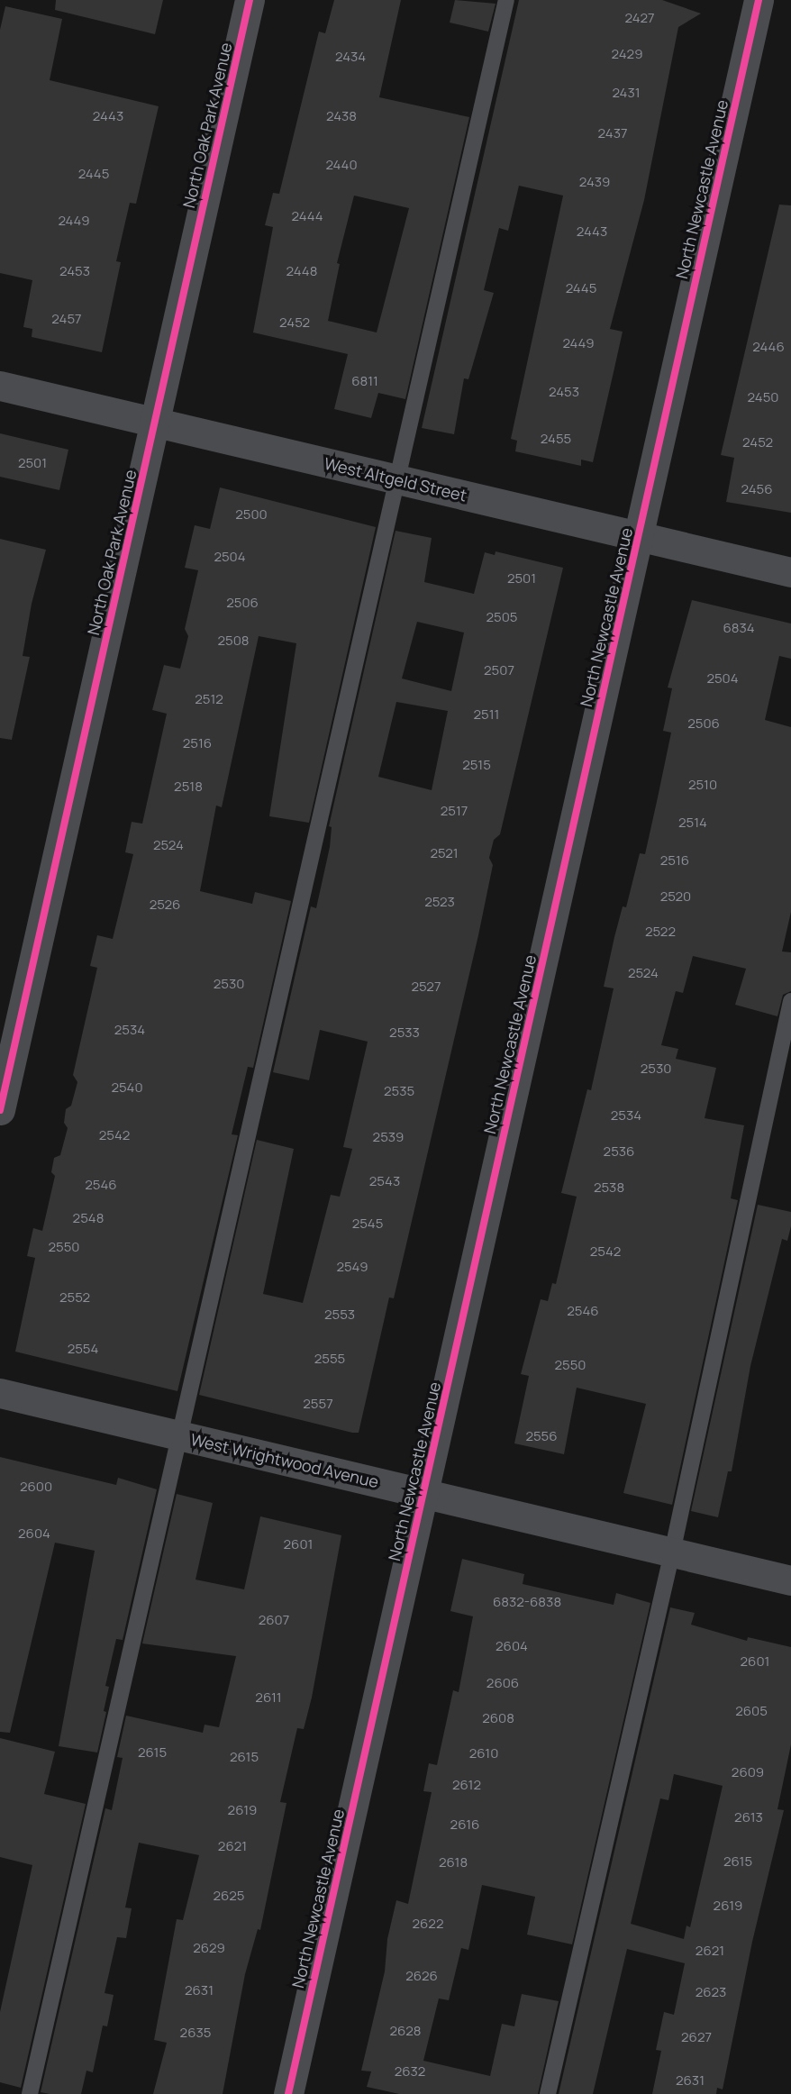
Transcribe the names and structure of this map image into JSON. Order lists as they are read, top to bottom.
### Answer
{
  "streets": {
    "street": [
      "North Oak Park Avenue",
      "North Newcastle Avenue",
      "West Altgeld Street",
      "West Wrightwood Avenue"
    ]
  },
  "crossings": [
    ["North Oak Park Avenue", "West Altgeld Street"],
    ["North Newcastle Avenue", "West Altgeld Street"],
    ["North Newcastle Avenue", "West Wrightwood Avenue"]
  ],
  "house_numbers": [
    "2427",
    "2429",
    "2434",
    "2431",
    "2443",
    "2438",
    "2437",
    "2440",
    "2445",
    "2439",
    "2444",
    "2449",
    "2443",
    "2453",
    "2448",
    "2445",
    "2457",
    "2452",
    "2449",
    "2446",
    "6811",
    "2453",
    "2450",
    "2455",
    "2452",
    "2501",
    "2456",
    "2500",
    "2504",
    "2501",
    "2506",
    "2505",
    "6834",
    "2508",
    "2507",
    "2504",
    "2512",
    "2511",
    "2506",
    "2516",
    "2515",
    "2510",
    "2518",
    "2517",
    "2514",
    "2524",
    "2521",
    "2516",
    "2520",
    "2523",
    "2526",
    "2522",
    "2524",
    "2530",
    "2527",
    "2534",
    "2533",
    "2530",
    "2540",
    "2535",
    "2534",
    "2542",
    "2539",
    "2536",
    "2543",
    "2546",
    "2538",
    "2548",
    "2545",
    "2550",
    "2542",
    "2549",
    "2552",
    "2546",
    "2553",
    "2554",
    "2555",
    "2550",
    "2557",
    "2556",
    "2600",
    "2604",
    "2601",
    "6832-6838",
    "2607",
    "2604",
    "2601",
    "2606",
    "2611",
    "2605",
    "2608",
    "2615",
    "2610",
    "2615",
    "2609",
    "2612",
    "2619",
    "2613",
    "2616",
    "2621",
    "2615",
    "2618",
    "2625",
    "2619",
    "2622",
    "2629",
    "2621",
    "2626",
    "2631",
    "2623",
    "2628",
    "2635",
    "2627",
    "2632",
    "2631"
  ]
}
